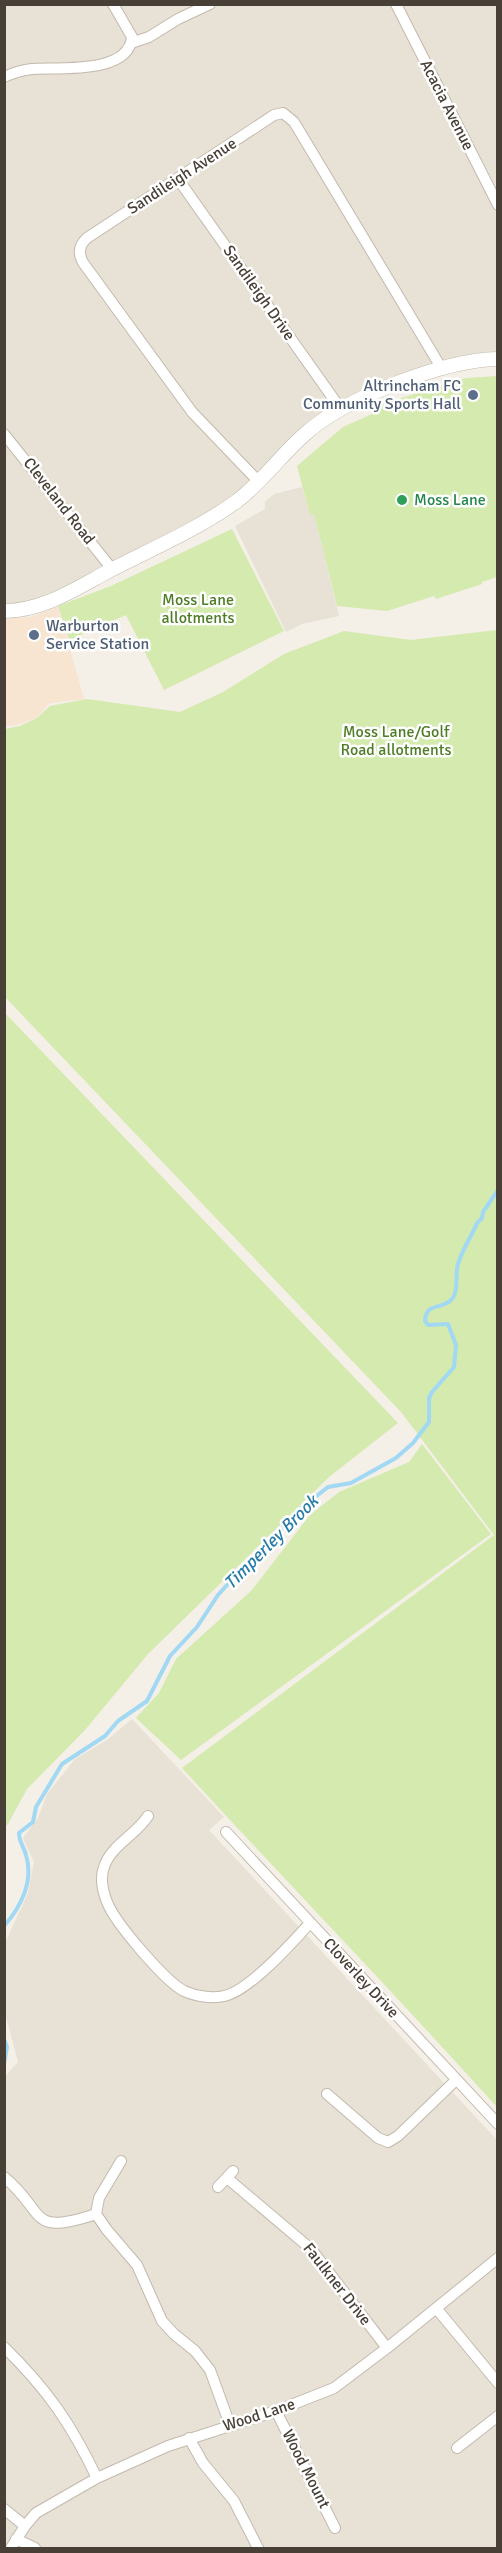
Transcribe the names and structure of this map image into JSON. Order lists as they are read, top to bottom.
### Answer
{
  "streets": {
    "street": [
      "Acacia Avenue",
      "Sandileigh Avenue",
      "Sandileigh Drive",
      "Cleveland Road",
      "Cloverley Drive",
      "Faulkner Drive",
      "Wood Lane",
      "Wood Mount"
    ]
  },
  "crossings": [
    ["Sandileigh Avenue", "Sandileigh Drive"],
    ["Faulkner Drive", "Wood Lane"],
    ["Wood Lane", "Wood Mount"]
  ],
  "water": ["Timperley Brook"],
  "parks": ["Moss Lane allotments", "Moss Lane/Golf Road allotments"],
  "places": ["Altrincham FC Community Sports Hall", "Moss Lane", "Warburton Service Station"]
}
